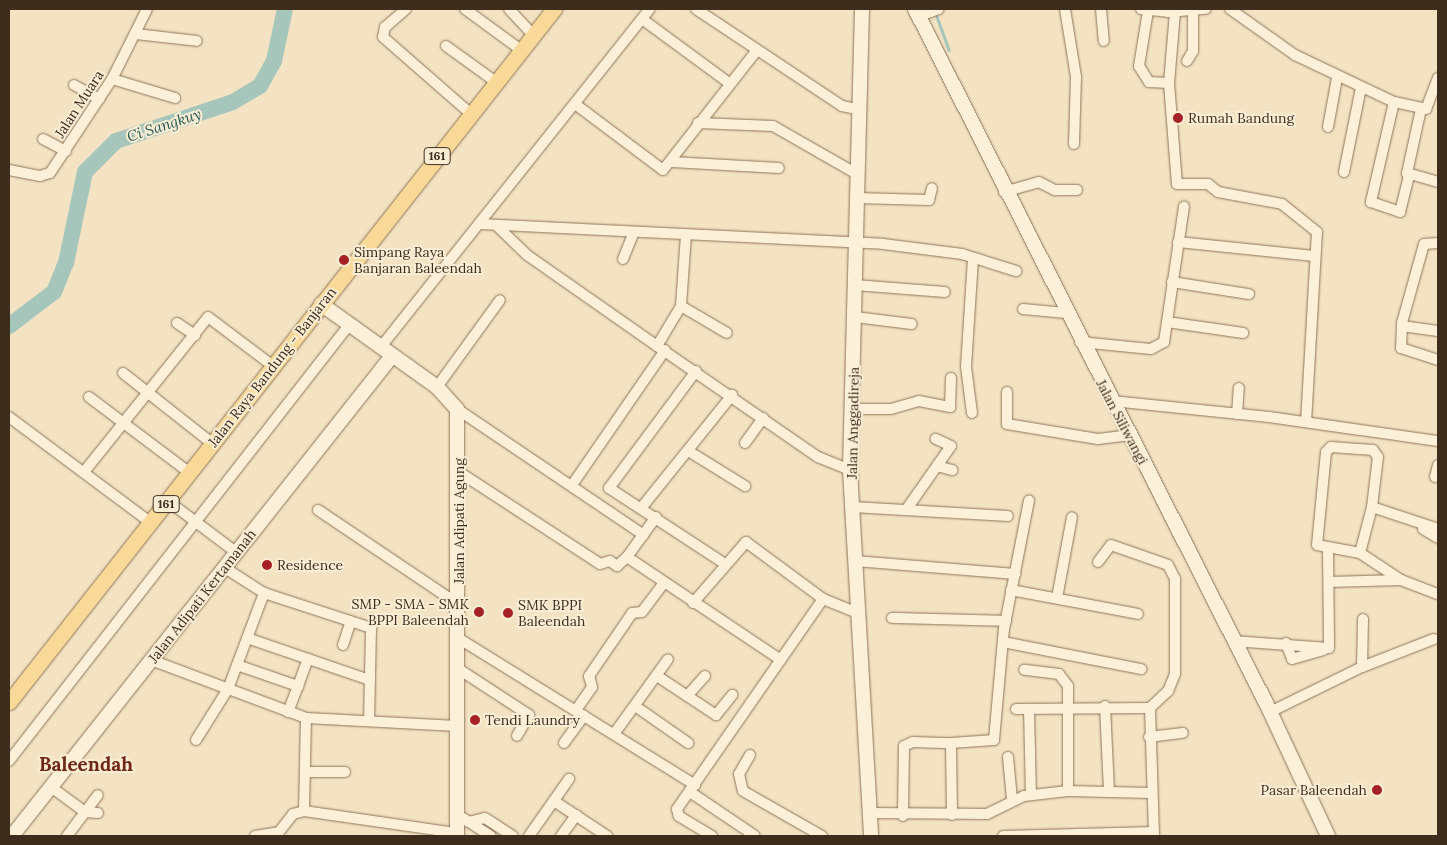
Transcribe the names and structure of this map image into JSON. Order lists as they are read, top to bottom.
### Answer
{
  "streets": {
    "main road": [
      "161",
      "Jalan Raya Bandung - Banjaran",
      "Jalan Siliwangi",
      "Jalan Anggadireja",
      "Jalan Adipati Agung",
      "Jalan Adipati Kertamanah"
    ],
    "street": ["Jalan Muara"]
  },
  "districts": ["Baleendah"],
  "water": ["Ci Sangkuy"],
  "places": [
    "Rumah Bandung",
    "Simpang Raya Banjaran Baleendah",
    "Residence",
    "SMP - SMA - SMK BPPI Baleendah",
    "SMK BPPI Baleendah",
    "Tendi Laundry",
    "Pasar Baleendah"
  ]
}
